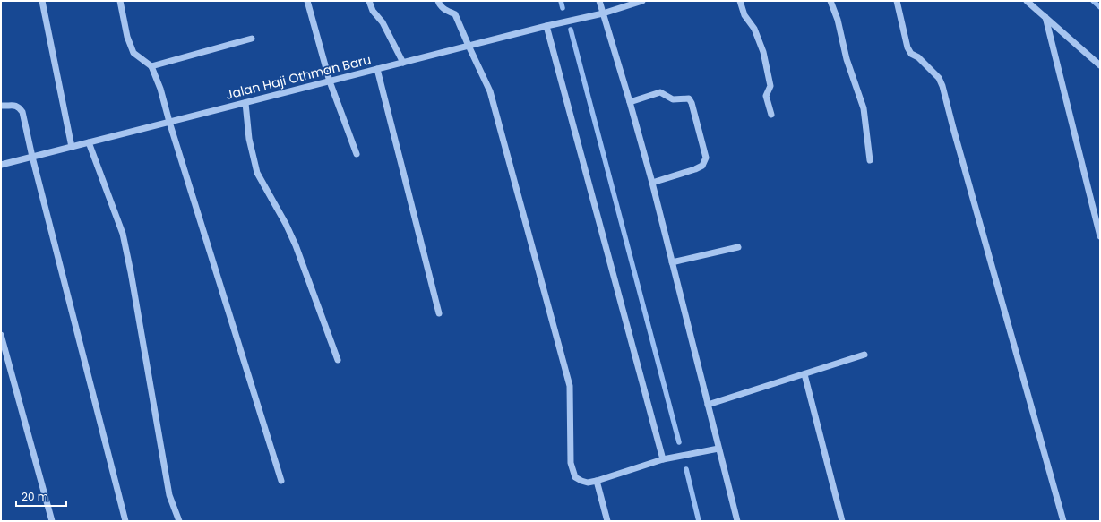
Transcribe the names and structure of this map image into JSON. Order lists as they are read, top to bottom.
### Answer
{
  "streets": {
    "street": ["Jalan Haji Othman Baru"]
  },
  "scale_bar": "20 m"
}
